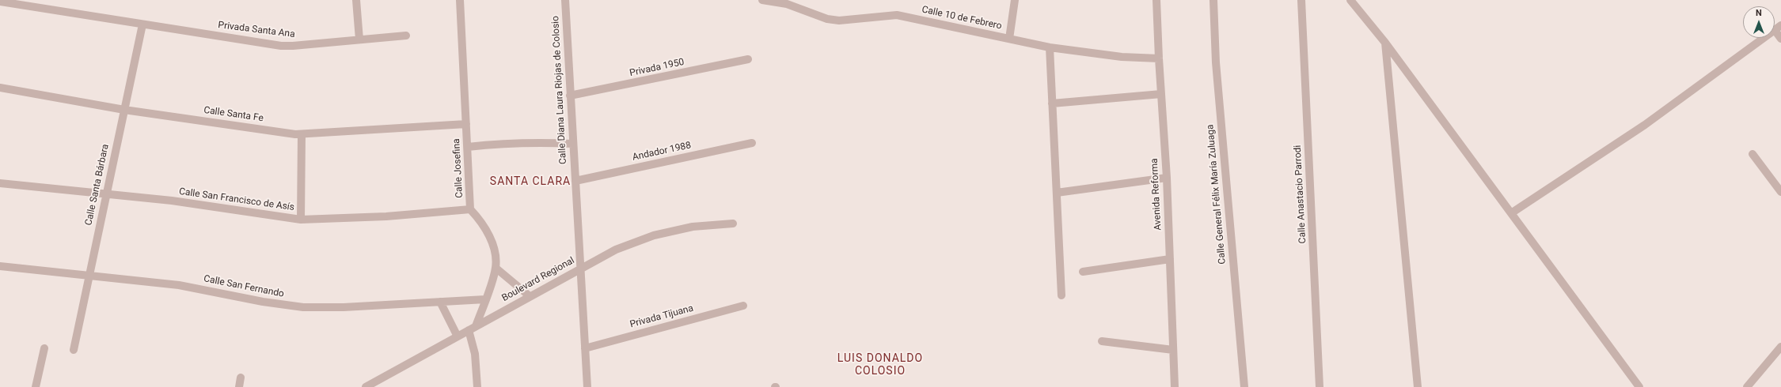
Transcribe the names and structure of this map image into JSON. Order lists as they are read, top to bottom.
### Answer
{
  "streets": {
    "street": [
      "Calle 10 de Febrero",
      "Privada Santa Ana",
      "Privada 1950",
      "Calle Diana Laura Riojas de Colosio",
      "Calle Santa Fe",
      "Andador 1988",
      "Calle Josefina",
      "Calle Santa Bárbara",
      "Avenida Reforma",
      "Calle General Félix María Zuluaga",
      "Calle Anastacio Parrodi",
      "Calle San Francisco de Asís",
      "Boulevard Regional",
      "Calle San Fernando",
      "Privada Tijuana"
    ]
  },
  "crossings": [
    ["Calle 10 de Febrero", "Avenida Reforma"],
    ["Privada Santa Ana", "Calle Santa Bárbara"],
    ["Privada 1950", "Calle Diana Laura Riojas de Colosio"],
    ["Calle Diana Laura Riojas de Colosio", "Andador 1988"],
    ["Calle Diana Laura Riojas de Colosio", "Boulevard Regional"],
    ["Calle Diana Laura Riojas de Colosio", "Privada Tijuana"],
    ["Calle Santa Fe", "Calle Josefina"],
    ["Calle Santa Fe", "Calle Santa Bárbara"],
    ["Calle Josefina", "Calle San Francisco de Asís"],
    ["Calle Josefina", "Boulevard Regional"],
    ["Calle Josefina", "Calle San Fernando"],
    ["Calle Santa Bárbara", "Calle San Francisco de Asís"],
    ["Calle Santa Bárbara", "Calle San Fernando"]
  ],
  "districts": ["SANTA CLARA", "LUIS DONALDO COLOSIO"],
  "north": "top"
}
